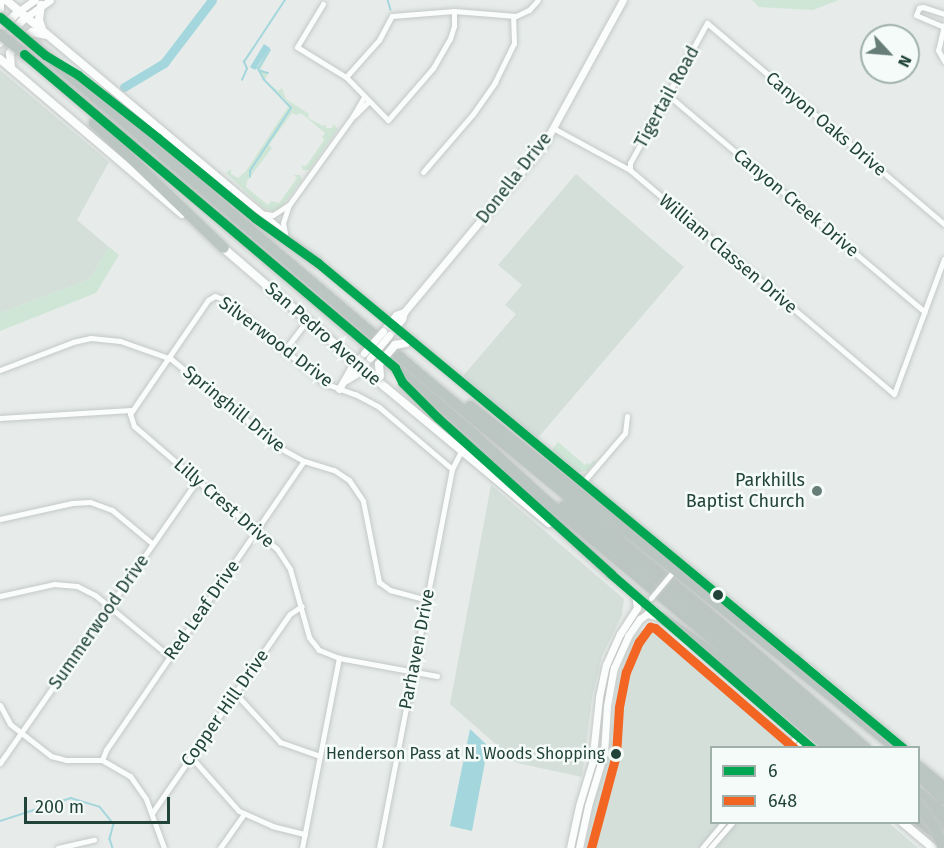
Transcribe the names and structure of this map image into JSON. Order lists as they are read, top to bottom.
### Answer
{
  "streets": {
    "main road": ["San Pedro Avenue"],
    "street": [
      "Tigertail Road",
      "Canyon Oaks Drive",
      "Donella Drive",
      "Canyon Creek Drive",
      "William Classen Drive",
      "Silverwood Drive",
      "Springhill Drive",
      "Lilly Crest Drive",
      "Red Leaf Drive",
      "Summerwood Drive",
      "Parhaven Drive",
      "Copper Hill Drive"
    ]
  },
  "crossings": [
    ["Tigertail Road", "Canyon Oaks Drive"],
    ["Tigertail Road", "Canyon Creek Drive"],
    ["Tigertail Road", "William Classen Drive"],
    ["Donella Drive", "William Classen Drive"],
    ["Donella Drive", "San Pedro Avenue"],
    ["Donella Drive", "Silverwood Drive"],
    ["Canyon Creek Drive", "William Classen Drive"],
    ["San Pedro Avenue", "Parhaven Drive"],
    ["Silverwood Drive", "Springhill Drive"],
    ["Silverwood Drive", "Lilly Crest Drive"],
    ["Silverwood Drive", "Parhaven Drive"],
    ["Springhill Drive", "Red Leaf Drive"],
    ["Springhill Drive", "Parhaven Drive"],
    ["Lilly Crest Drive", "Red Leaf Drive"],
    ["Lilly Crest Drive", "Summerwood Drive"],
    ["Lilly Crest Drive", "Parhaven Drive"],
    ["Lilly Crest Drive", "Copper Hill Drive"]
  ],
  "places": ["Parkhills Baptist Church", "Henderson Pass at N. Woods Shopping"],
  "lines": ["transit line 6", "transit line 648"],
  "legend": ["6", "648"],
  "scale_bar": "200 m",
  "north": "bottom right"
}
